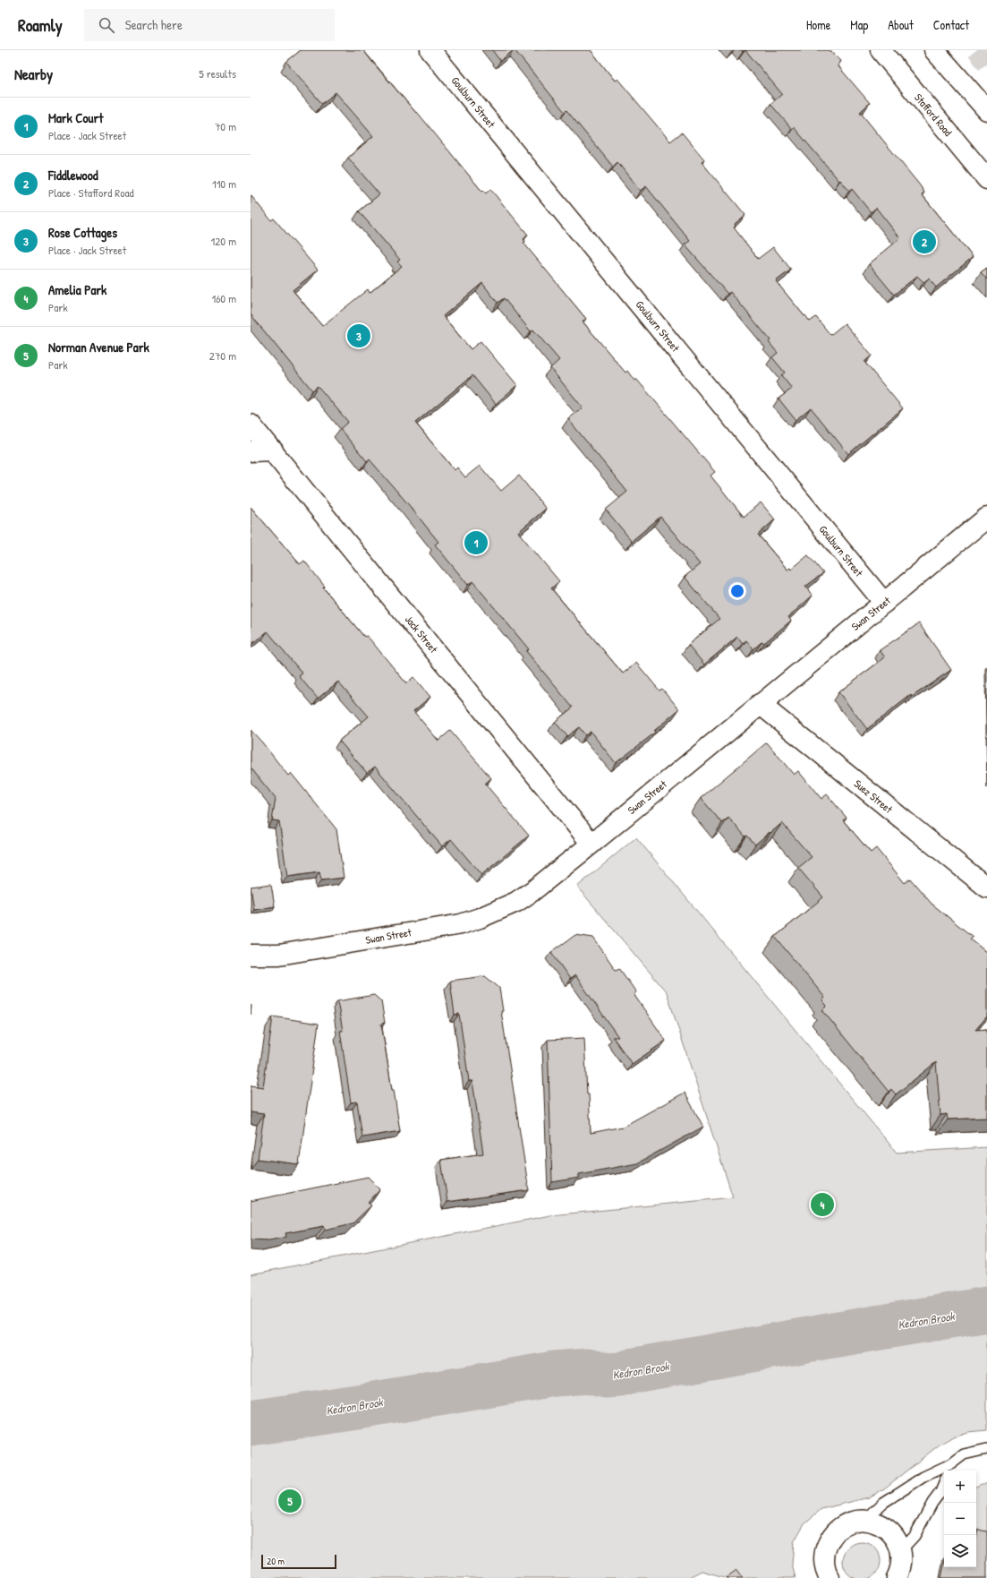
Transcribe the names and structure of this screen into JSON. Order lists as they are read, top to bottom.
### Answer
{
  "streets": {
    "main road": [
      "Goulburn Street",
      "Stafford Road",
      "Swan Street",
      "Jack Street",
      "Suez Street"
    ]
  },
  "crossings": [
    ["Goulburn Street", "Swan Street"],
    ["Swan Street", "Jack Street"],
    ["Swan Street", "Suez Street"]
  ],
  "water": ["Kedron Brook"],
  "scale_bar": "20 m",
  "page": {
    "header": "Roamly",
    "search": "Search here",
    "nav": [
      "Home",
      "Map",
      "About",
      "Contact"
    ],
    "heading": ["Nearby", "5 results"],
    "list": [
      {
        "mark": "1",
        "name": "Mark Court",
        "note": "Place · Jack Street",
        "value": "70 m"
      },
      {
        "mark": "2",
        "name": "Fiddlewood",
        "note": "Place · Stafford Road",
        "value": "110 m"
      },
      {
        "mark": "3",
        "name": "Rose Cottages",
        "note": "Place · Jack Street",
        "value": "120 m"
      },
      {
        "mark": "4",
        "name": "Amelia Park",
        "note": "Park",
        "value": "160 m"
      },
      {
        "mark": "5",
        "name": "Norman Avenue Park",
        "note": "Park",
        "value": "270 m"
      }
    ],
    "pins": [
      "2",
      "3",
      "1",
      "4",
      "5"
    ],
    "map_buttons": ["+", "−"],
    "scale": "20 m"
  }
}
